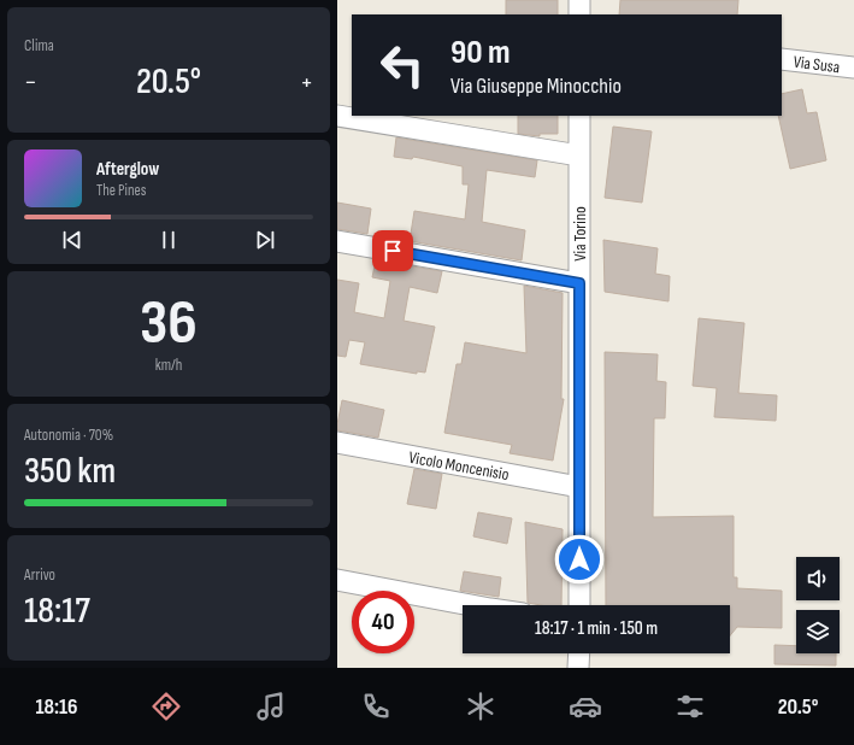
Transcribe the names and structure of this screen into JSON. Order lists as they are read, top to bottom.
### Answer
{
  "streets": {
    "street": ["Via Susa", "Via Torino", "Vicolo Moncenisio"]
  },
  "crossings": [
    ["Via Torino", "Vicolo Moncenisio"]
  ],
  "page": {
    "tile": [
      "Clima",
      ["36", "km/h"],
      ["Autonomia · 70%", "350 km"],
      ["Arrivo", "18:17"]
    ],
    "turn": ["90 m", "Via Giuseppe Minocchio"],
    "heat": ["−", "20.5°", "+"],
    "song": ["Afterglow", "The Pines"],
    "limit": "40",
    "trip": "18:17 · 1 min · 150 m",
    "tabs": ["18:16", "20.5°"]
  }
}
